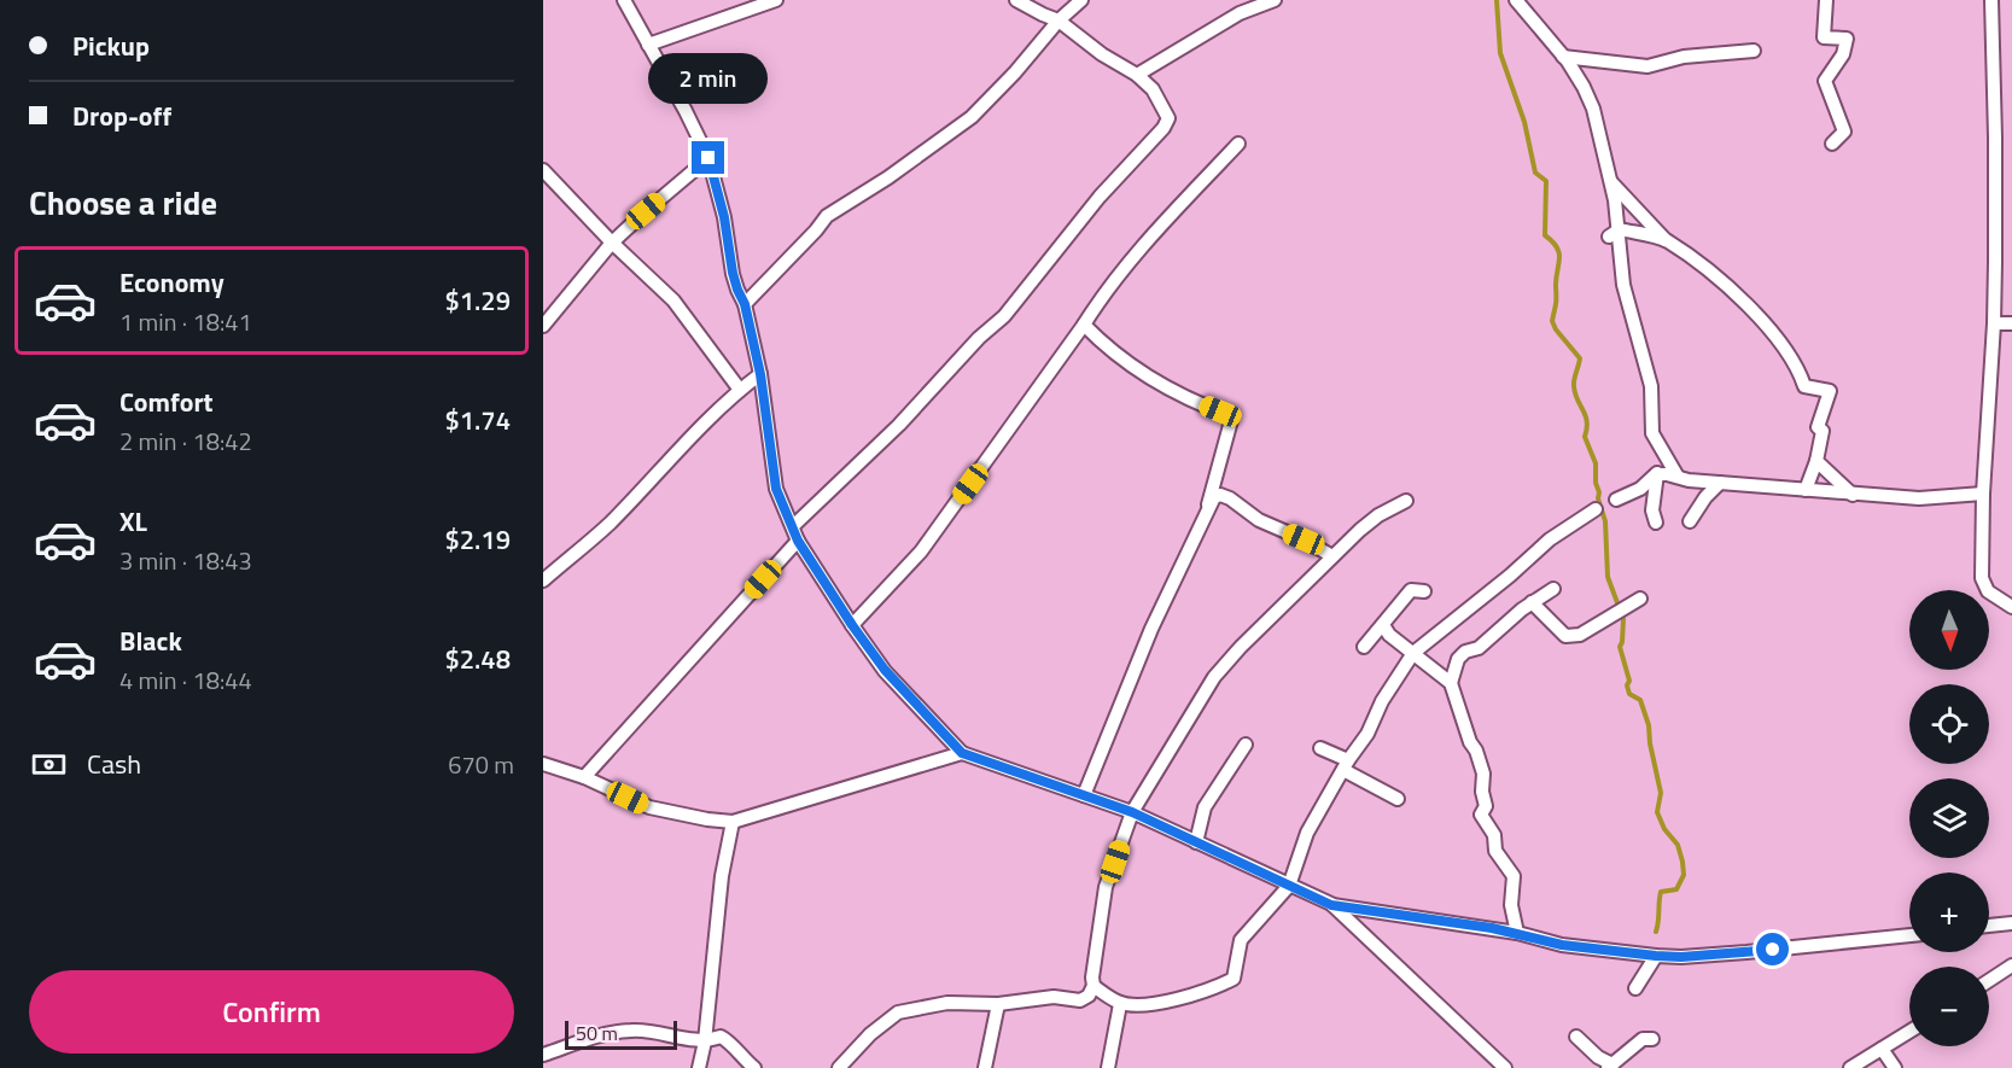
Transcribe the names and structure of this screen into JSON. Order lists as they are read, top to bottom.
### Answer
{
  "scale_bar": "50 m",
  "north": "bottom",
  "page": {
    "banner": ["Pickup", "Drop-off"],
    "bubble": "2 min",
    "heading": "Choose a ride",
    "list": [
      {
        "name": "Economy",
        "note": "1 min · 18:41",
        "value": "$1.29"
      },
      {
        "name": "Comfort",
        "note": "2 min · 18:42",
        "value": "$1.74"
      },
      {
        "name": "XL",
        "note": "3 min · 18:43",
        "value": "$2.19"
      },
      {
        "name": "Black",
        "note": "4 min · 18:44",
        "value": "$2.48"
      }
    ],
    "map_buttons": ["+", "−"],
    "pay": ["Cash", "670 m"],
    "buttons": "Confirm",
    "scale": "50 m"
  }
}
